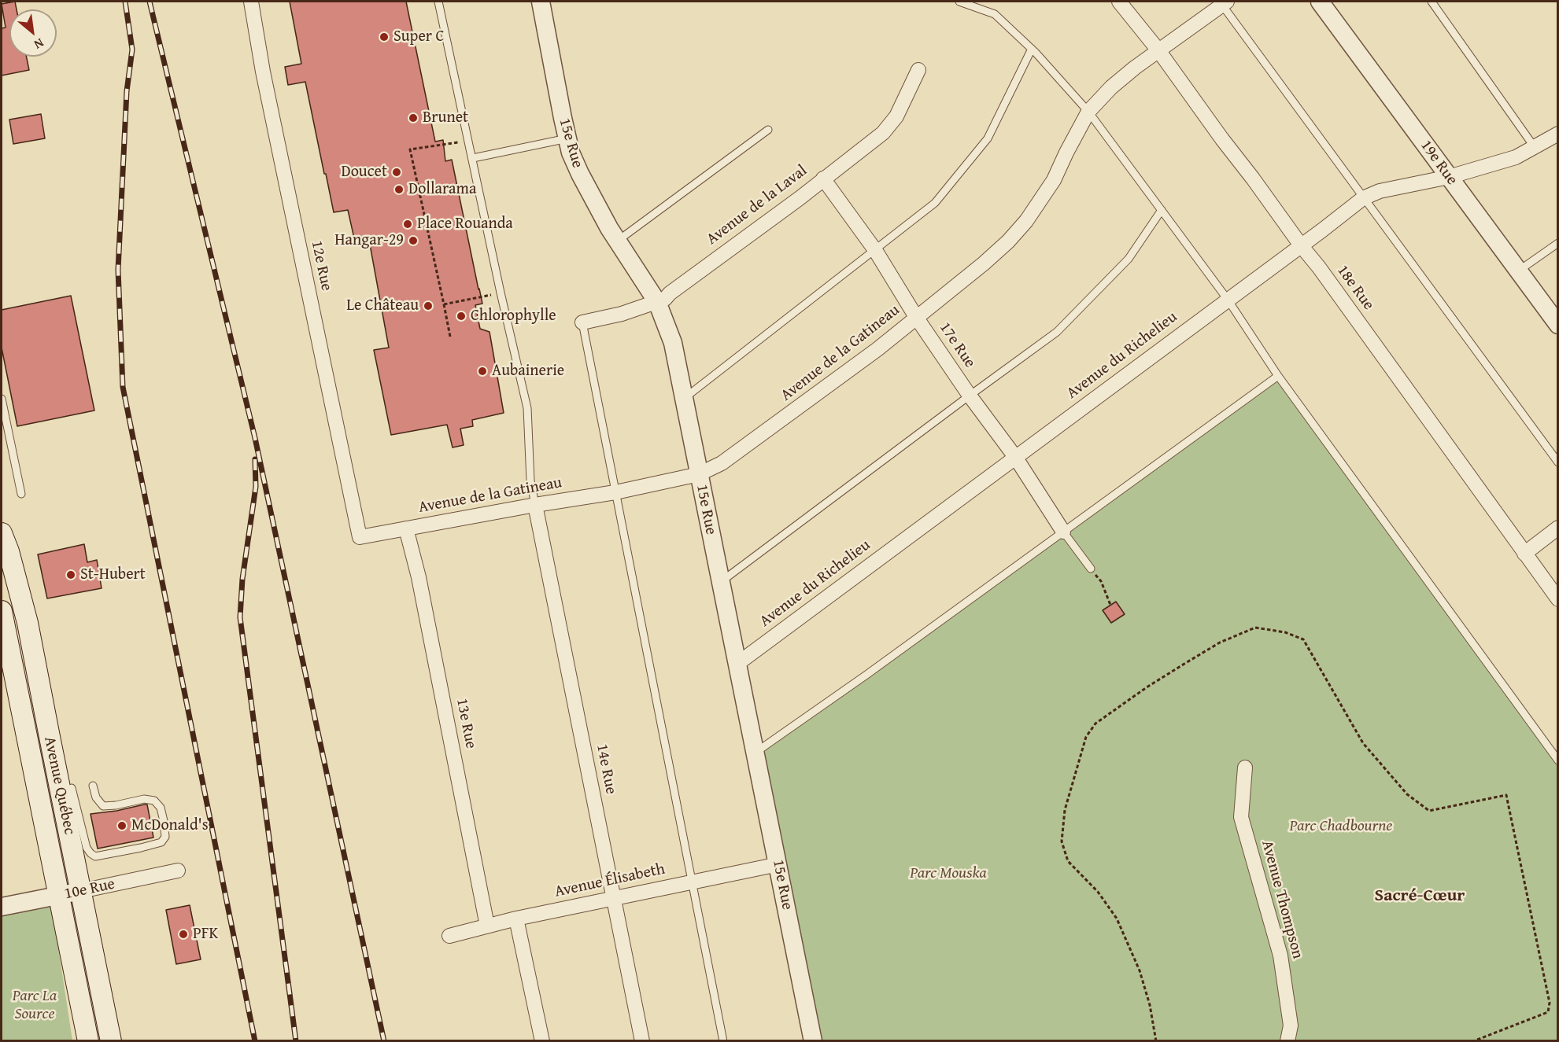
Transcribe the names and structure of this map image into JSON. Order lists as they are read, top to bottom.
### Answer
{
  "streets": {
    "main road": ["Avenue Québec"],
    "street": [
      "15e Rue",
      "19e Rue",
      "Avenue de la Laval",
      "12e Rue",
      "18e Rue",
      "17e Rue",
      "Avenue de la Gatineau",
      "Avenue du Richelieu",
      "13e Rue",
      "14e Rue",
      "Avenue Élisabeth",
      "10e Rue",
      "Avenue Thompson"
    ]
  },
  "crossings": [
    ["15e Rue", "Avenue de la Laval"],
    ["15e Rue", "Avenue de la Gatineau"],
    ["15e Rue", "Avenue du Richelieu"],
    ["15e Rue", "Avenue Élisabeth"],
    ["19e Rue", "Avenue du Richelieu"],
    ["Avenue de la Laval", "17e Rue"],
    ["12e Rue", "Avenue de la Gatineau"],
    ["18e Rue", "Avenue de la Gatineau"],
    ["18e Rue", "Avenue du Richelieu"],
    ["17e Rue", "Avenue de la Gatineau"],
    ["17e Rue", "Avenue du Richelieu"],
    ["Avenue de la Gatineau", "13e Rue"],
    ["Avenue de la Gatineau", "14e Rue"],
    ["13e Rue", "Avenue Élisabeth"],
    ["14e Rue", "Avenue Élisabeth"],
    ["Avenue Québec", "10e Rue"]
  ],
  "districts": ["Sacré-Cœur"],
  "parks": ["Parc Chadbourne", "Parc Mouska", "Parc La Source"],
  "places": [
    "Super C",
    "Brunet",
    "Doucet",
    "Dollarama",
    "Place Rouanda",
    "Hangar-29",
    "Le Château",
    "Chlorophylle",
    "Aubainerie",
    "St-Hubert",
    "McDonald's",
    "PFK"
  ],
  "north": "bottom right"
}
